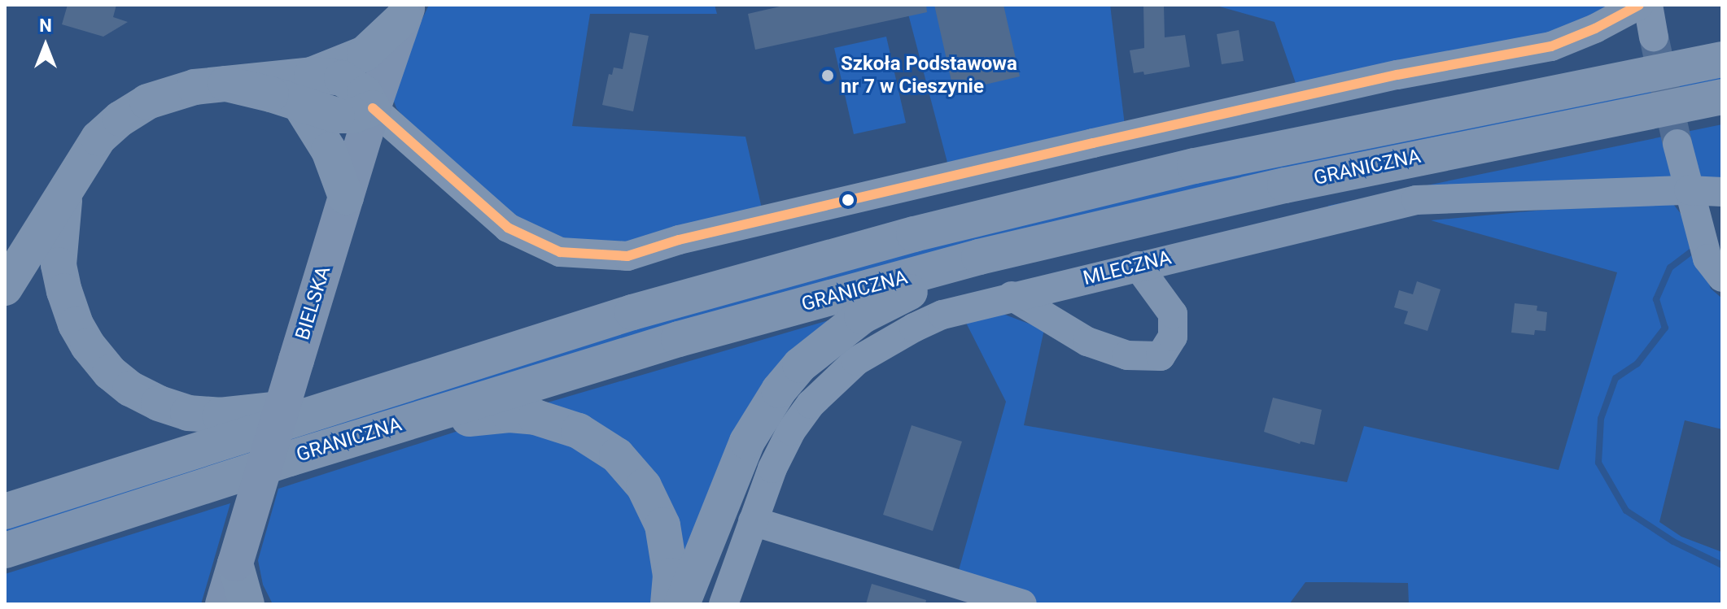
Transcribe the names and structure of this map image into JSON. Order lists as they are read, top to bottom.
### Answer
{
  "streets": {
    "highway": ["GRANICZNA"],
    "main road": ["BIELSKA"],
    "street": ["MLECZNA"]
  },
  "places": ["Szkoła Podstawowa nr 7 w Cieszynie"],
  "north": "top"
}
